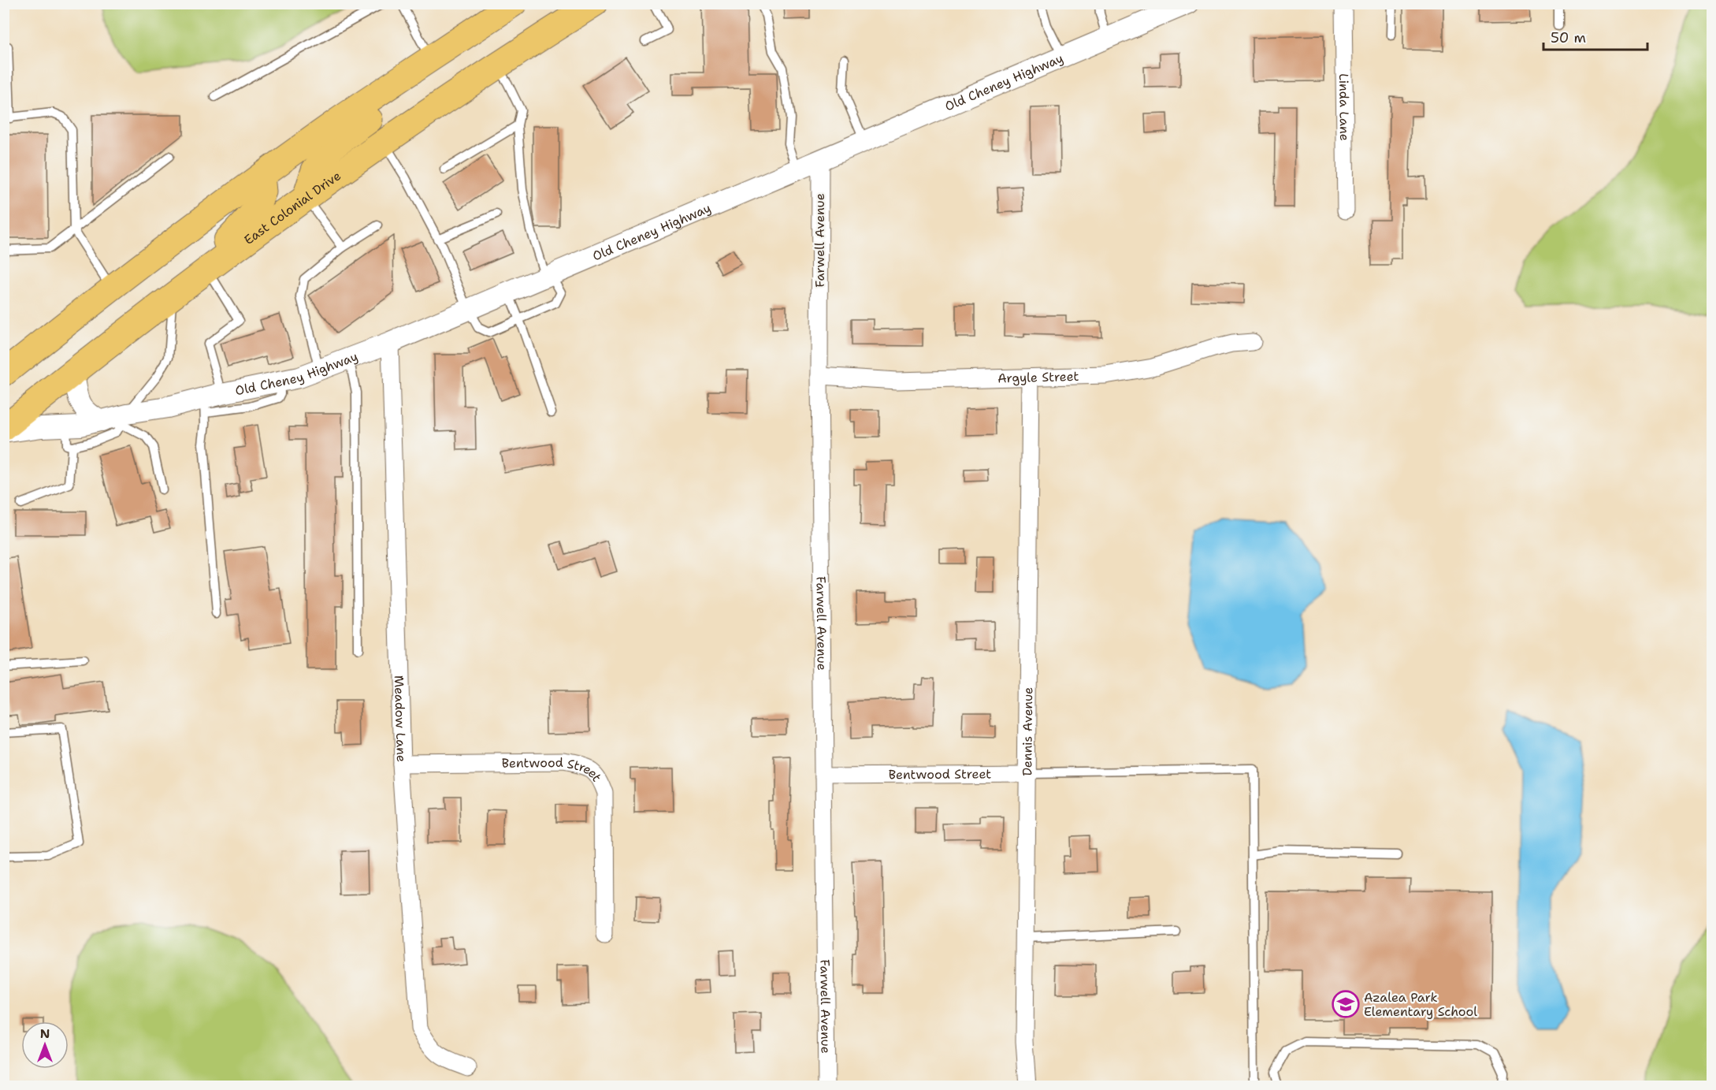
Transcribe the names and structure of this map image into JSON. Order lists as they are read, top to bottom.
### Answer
{
  "streets": {
    "highway": ["East Colonial Drive"],
    "street": [
      "Old Cheney Highway",
      "Linda Lane",
      "Farwell Avenue",
      "Argyle Street",
      "Meadow Lane",
      "Dennis Avenue",
      "Bentwood Street"
    ]
  },
  "crossings": [
    ["Old Cheney Highway", "Farwell Avenue"],
    ["Old Cheney Highway", "Meadow Lane"],
    ["Farwell Avenue", "Argyle Street"],
    ["Farwell Avenue", "Bentwood Street"],
    ["Argyle Street", "Dennis Avenue"],
    ["Meadow Lane", "Bentwood Street"],
    ["Dennis Avenue", "Bentwood Street"]
  ],
  "places": {
    "school or university": ["Azalea Park Elementary School"]
  },
  "scale_bar": "50 m",
  "north": "top"
}
